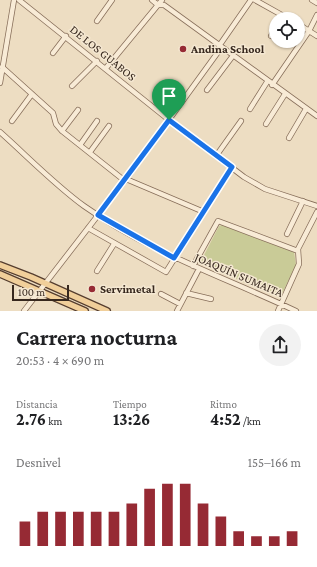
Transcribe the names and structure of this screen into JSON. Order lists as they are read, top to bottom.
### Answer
{
  "streets": {
    "street": ["DE LOS GUABOS", "JOAQUÍN SUMAITA"]
  },
  "places": ["Andina School", "Servimetal"],
  "scale_bar": "100 m",
  "page": {
    "scale": "100 m",
    "heading": ["Carrera nocturna", "20:53 · 4 × 690 m"],
    "stats": [
      ["Distancia", "2.76 km"],
      ["Tiempo", "13:26"],
      ["Ritmo", "4:52 /km"]
    ],
    "chart": ["Desnivel", "155–166 m"]
  }
}
